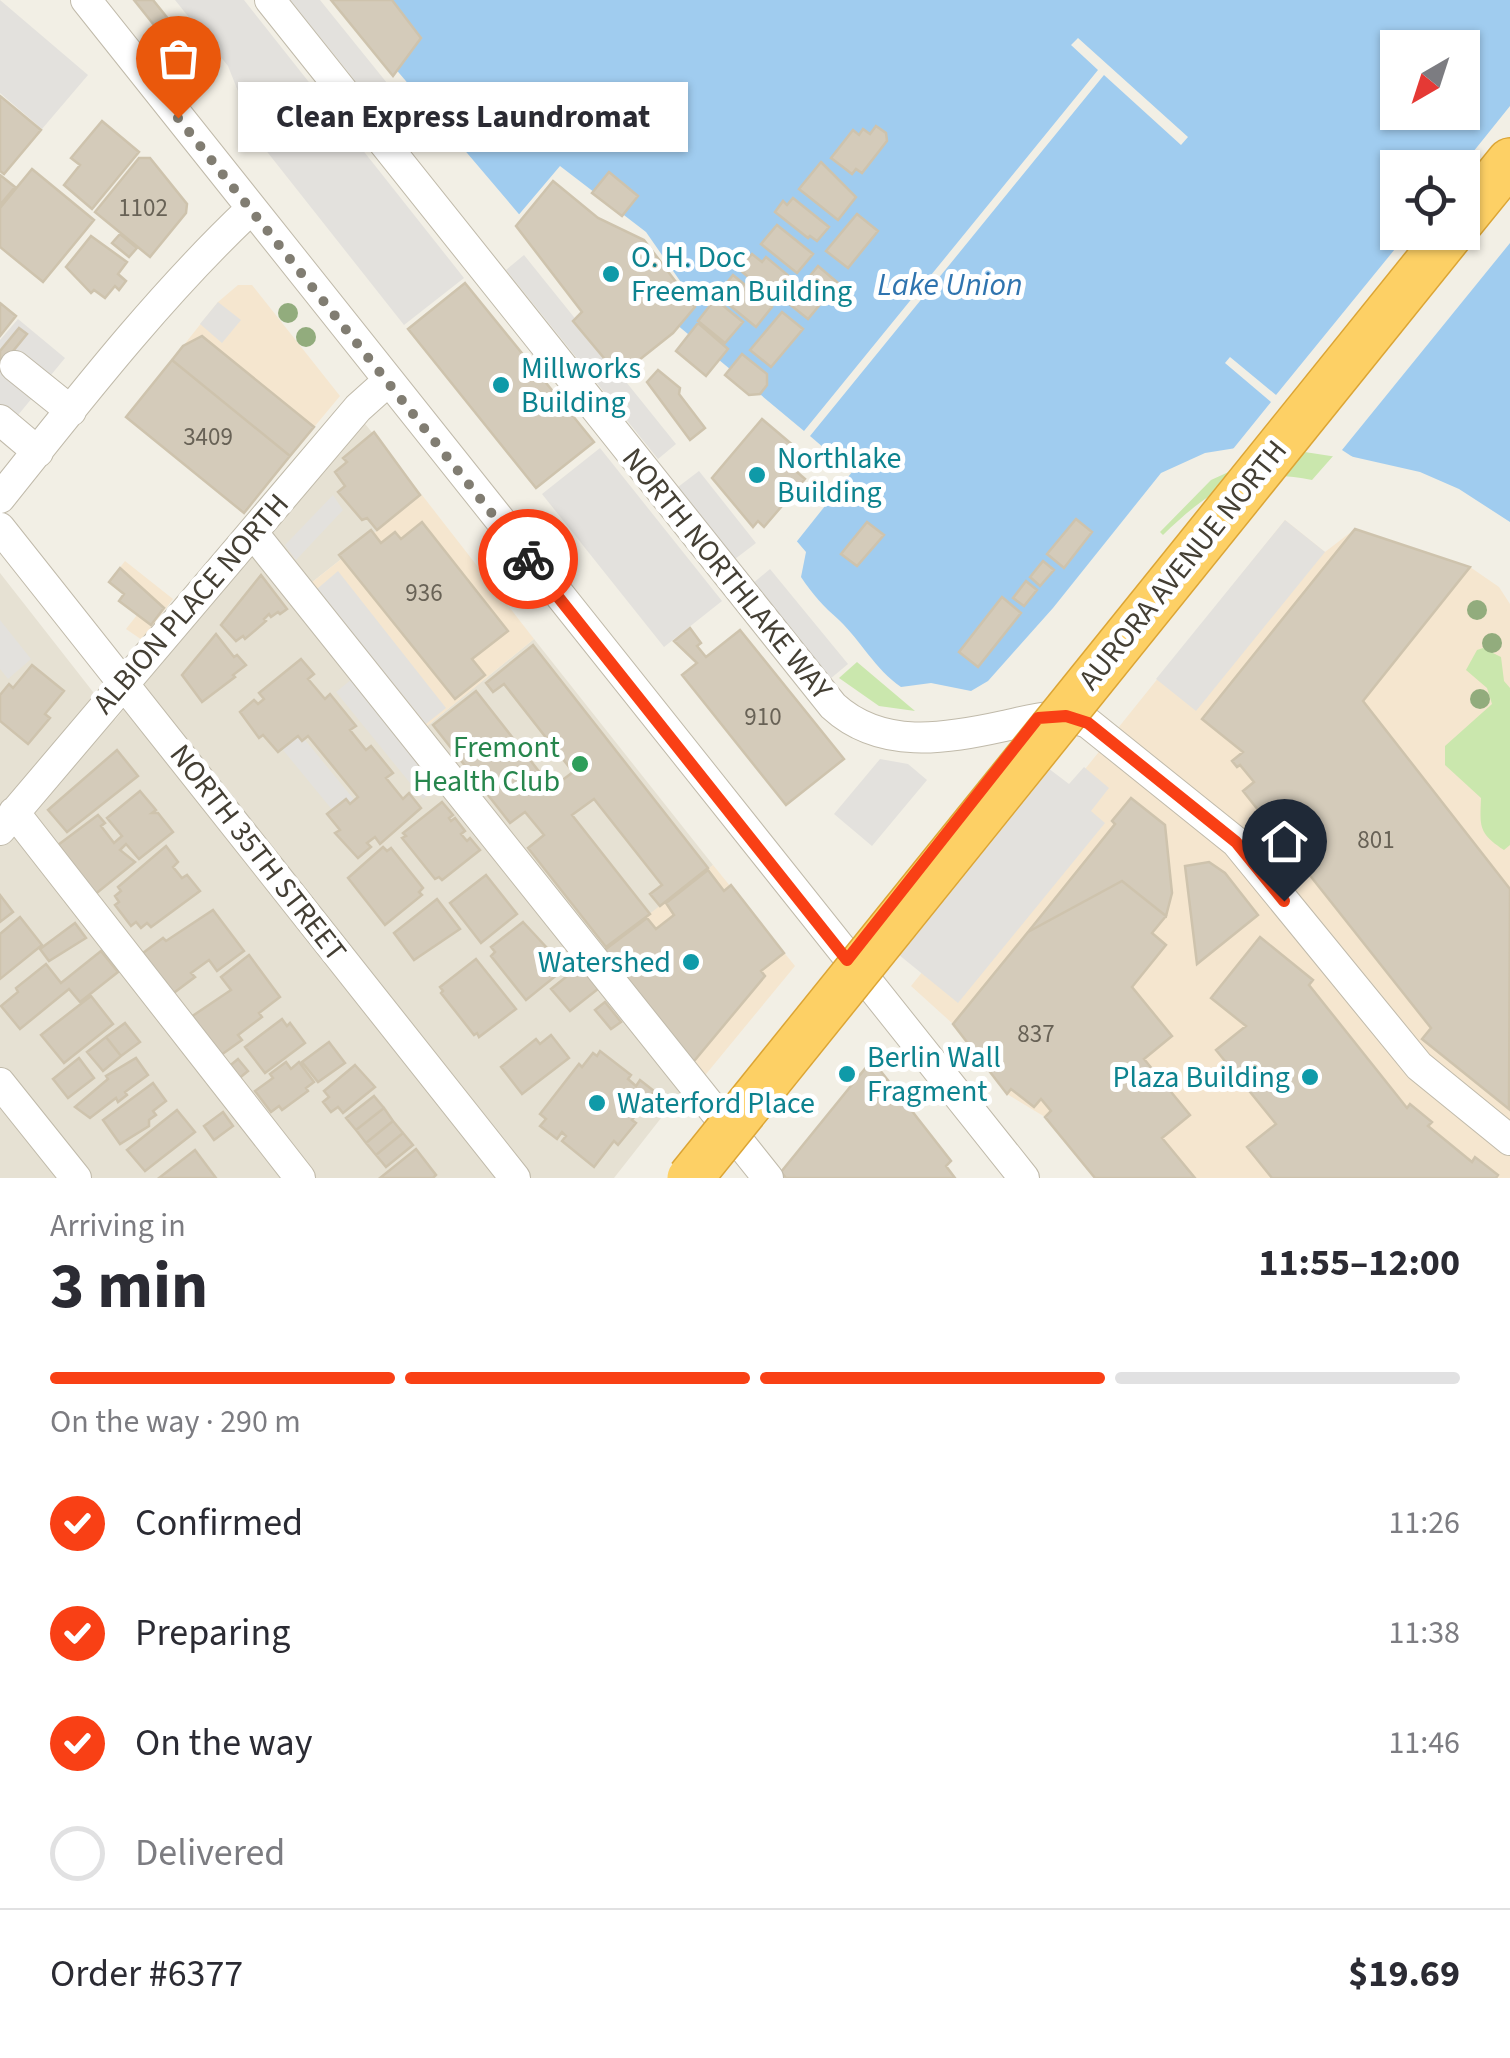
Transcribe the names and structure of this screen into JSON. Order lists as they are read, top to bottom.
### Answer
{
  "streets": {
    "highway": ["AURORA AVENUE NORTH"],
    "street": ["NORTH NORTHLAKE WAY", "ALBION PLACE NORTH", "NORTH 35TH STREET"]
  },
  "crossings": [
    ["ALBION PLACE NORTH", "NORTH 35TH STREET"]
  ],
  "water": ["Lake Union"],
  "places": [
    "Clean Express Laundromat",
    "O. H. Doc Freeman Building",
    "Millworks Building",
    "Northlake Building",
    "Fremont Health Club",
    "Watershed",
    "Berlin Wall Fragment",
    "Plaza Building",
    "Waterford Place"
  ],
  "house_numbers": [
    "1102",
    "3409",
    "936",
    "910",
    "801",
    "837"
  ],
  "north": "bottom left",
  "page": {
    "bubble": "Clean Express Laundromat",
    "heading": ["3 min", "Arriving in", "11:55–12:00"],
    "panel": ["Order #6377", "$19.69"],
    "bar": "On the way · 290 m",
    "list": [
      ["Confirmed", "11:26"],
      ["Preparing", "11:38"],
      ["On the way", "11:46"],
      "Delivered"
    ]
  }
}
